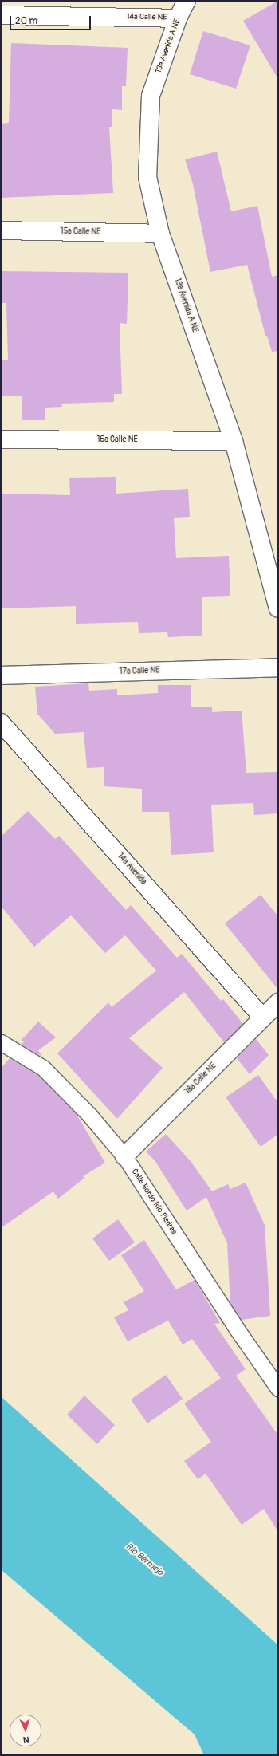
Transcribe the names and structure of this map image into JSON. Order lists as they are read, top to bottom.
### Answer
{
  "streets": {
    "street": [
      "14a Calle NE",
      "13a Avenida A NE",
      "15a Calle NE",
      "16a Calle NE",
      "17a Calle NE",
      "14a Avenida",
      "18a Calle NE"
    ],
    "lane": ["Calle Bordo Río Piedras"]
  },
  "crossings": [
    ["14a Calle NE", "13a Avenida A NE"],
    ["13a Avenida A NE", "15a Calle NE"],
    ["13a Avenida A NE", "16a Calle NE"],
    ["14a Avenida", "18a Calle NE"],
    ["18a Calle NE", "Calle Bordo Río Piedras"]
  ],
  "water": ["Río Bermejo"],
  "scale_bar": "20 m",
  "north": "bottom"
}
